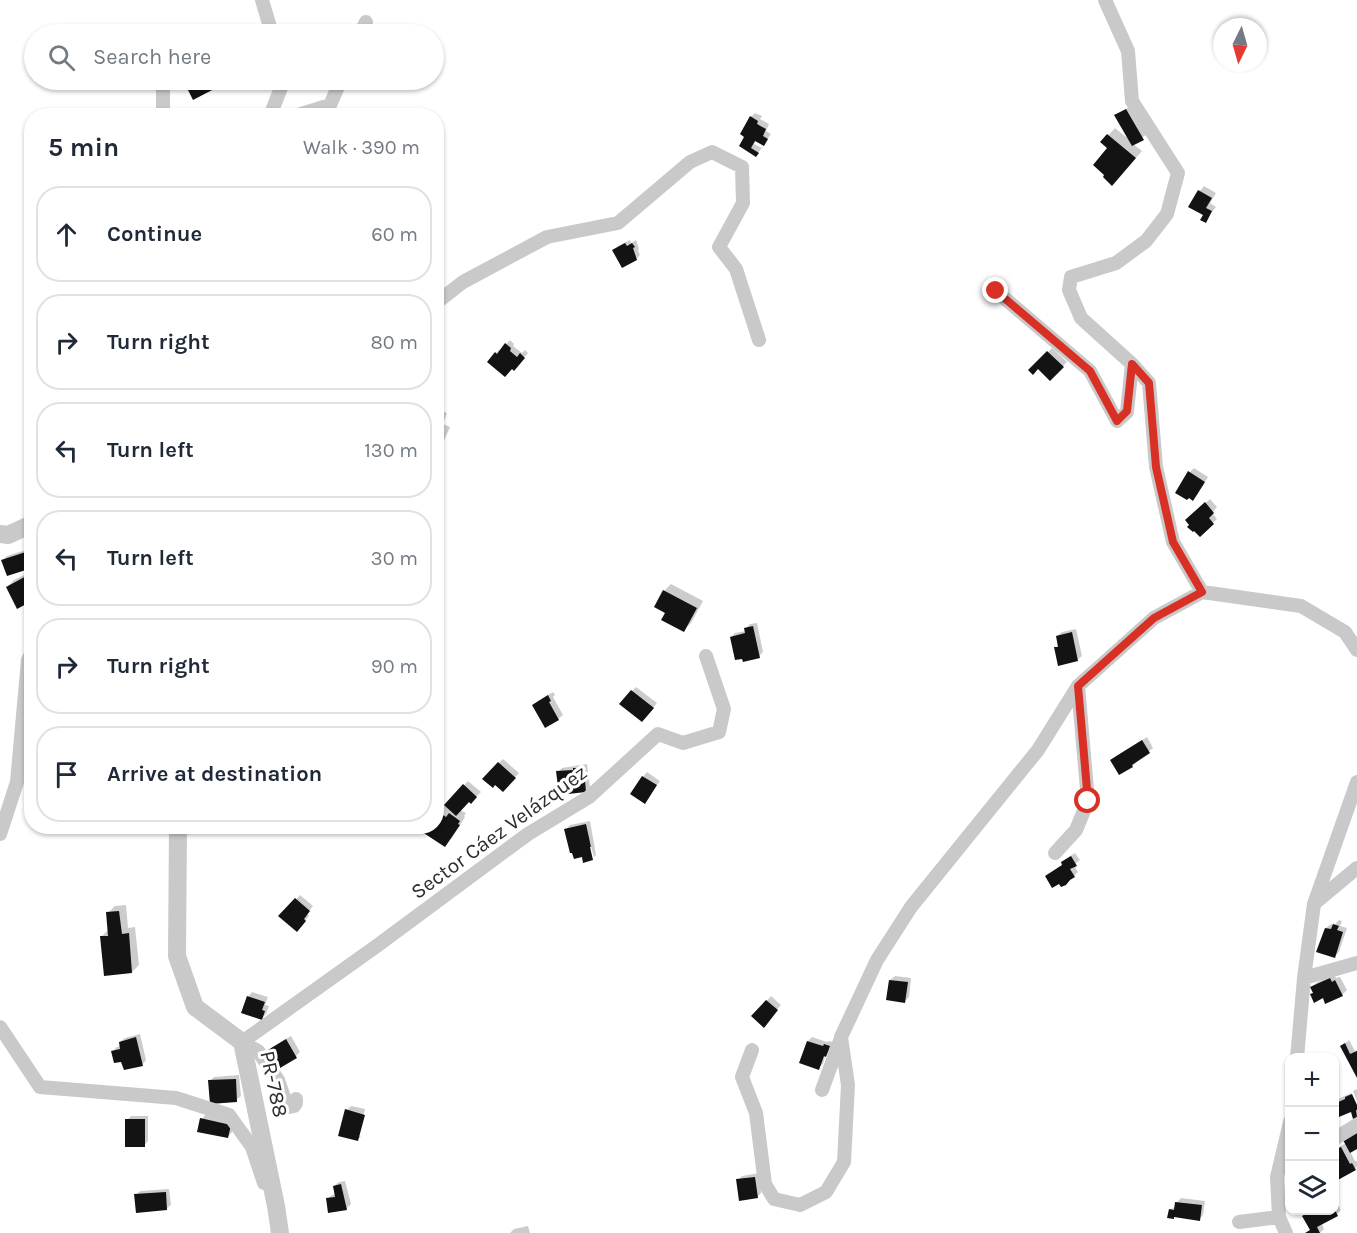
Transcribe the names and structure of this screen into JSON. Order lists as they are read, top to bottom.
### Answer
{
  "streets": {
    "street": ["Sector Cáez Velázquez", "PR-788"]
  },
  "crossings": [
    ["Sector Cáez Velázquez", "PR-788"]
  ],
  "north": "bottom",
  "page": {
    "search": "Search here",
    "heading": ["5 min", "Walk · 390 m"],
    "list": [
      ["Continue", "60 m"],
      ["Turn right", "80 m"],
      ["Turn left", "130 m"],
      ["Turn left", "30 m"],
      ["Turn right", "90 m"],
      "Arrive at destination"
    ],
    "map_buttons": ["+", "−"]
  }
}
